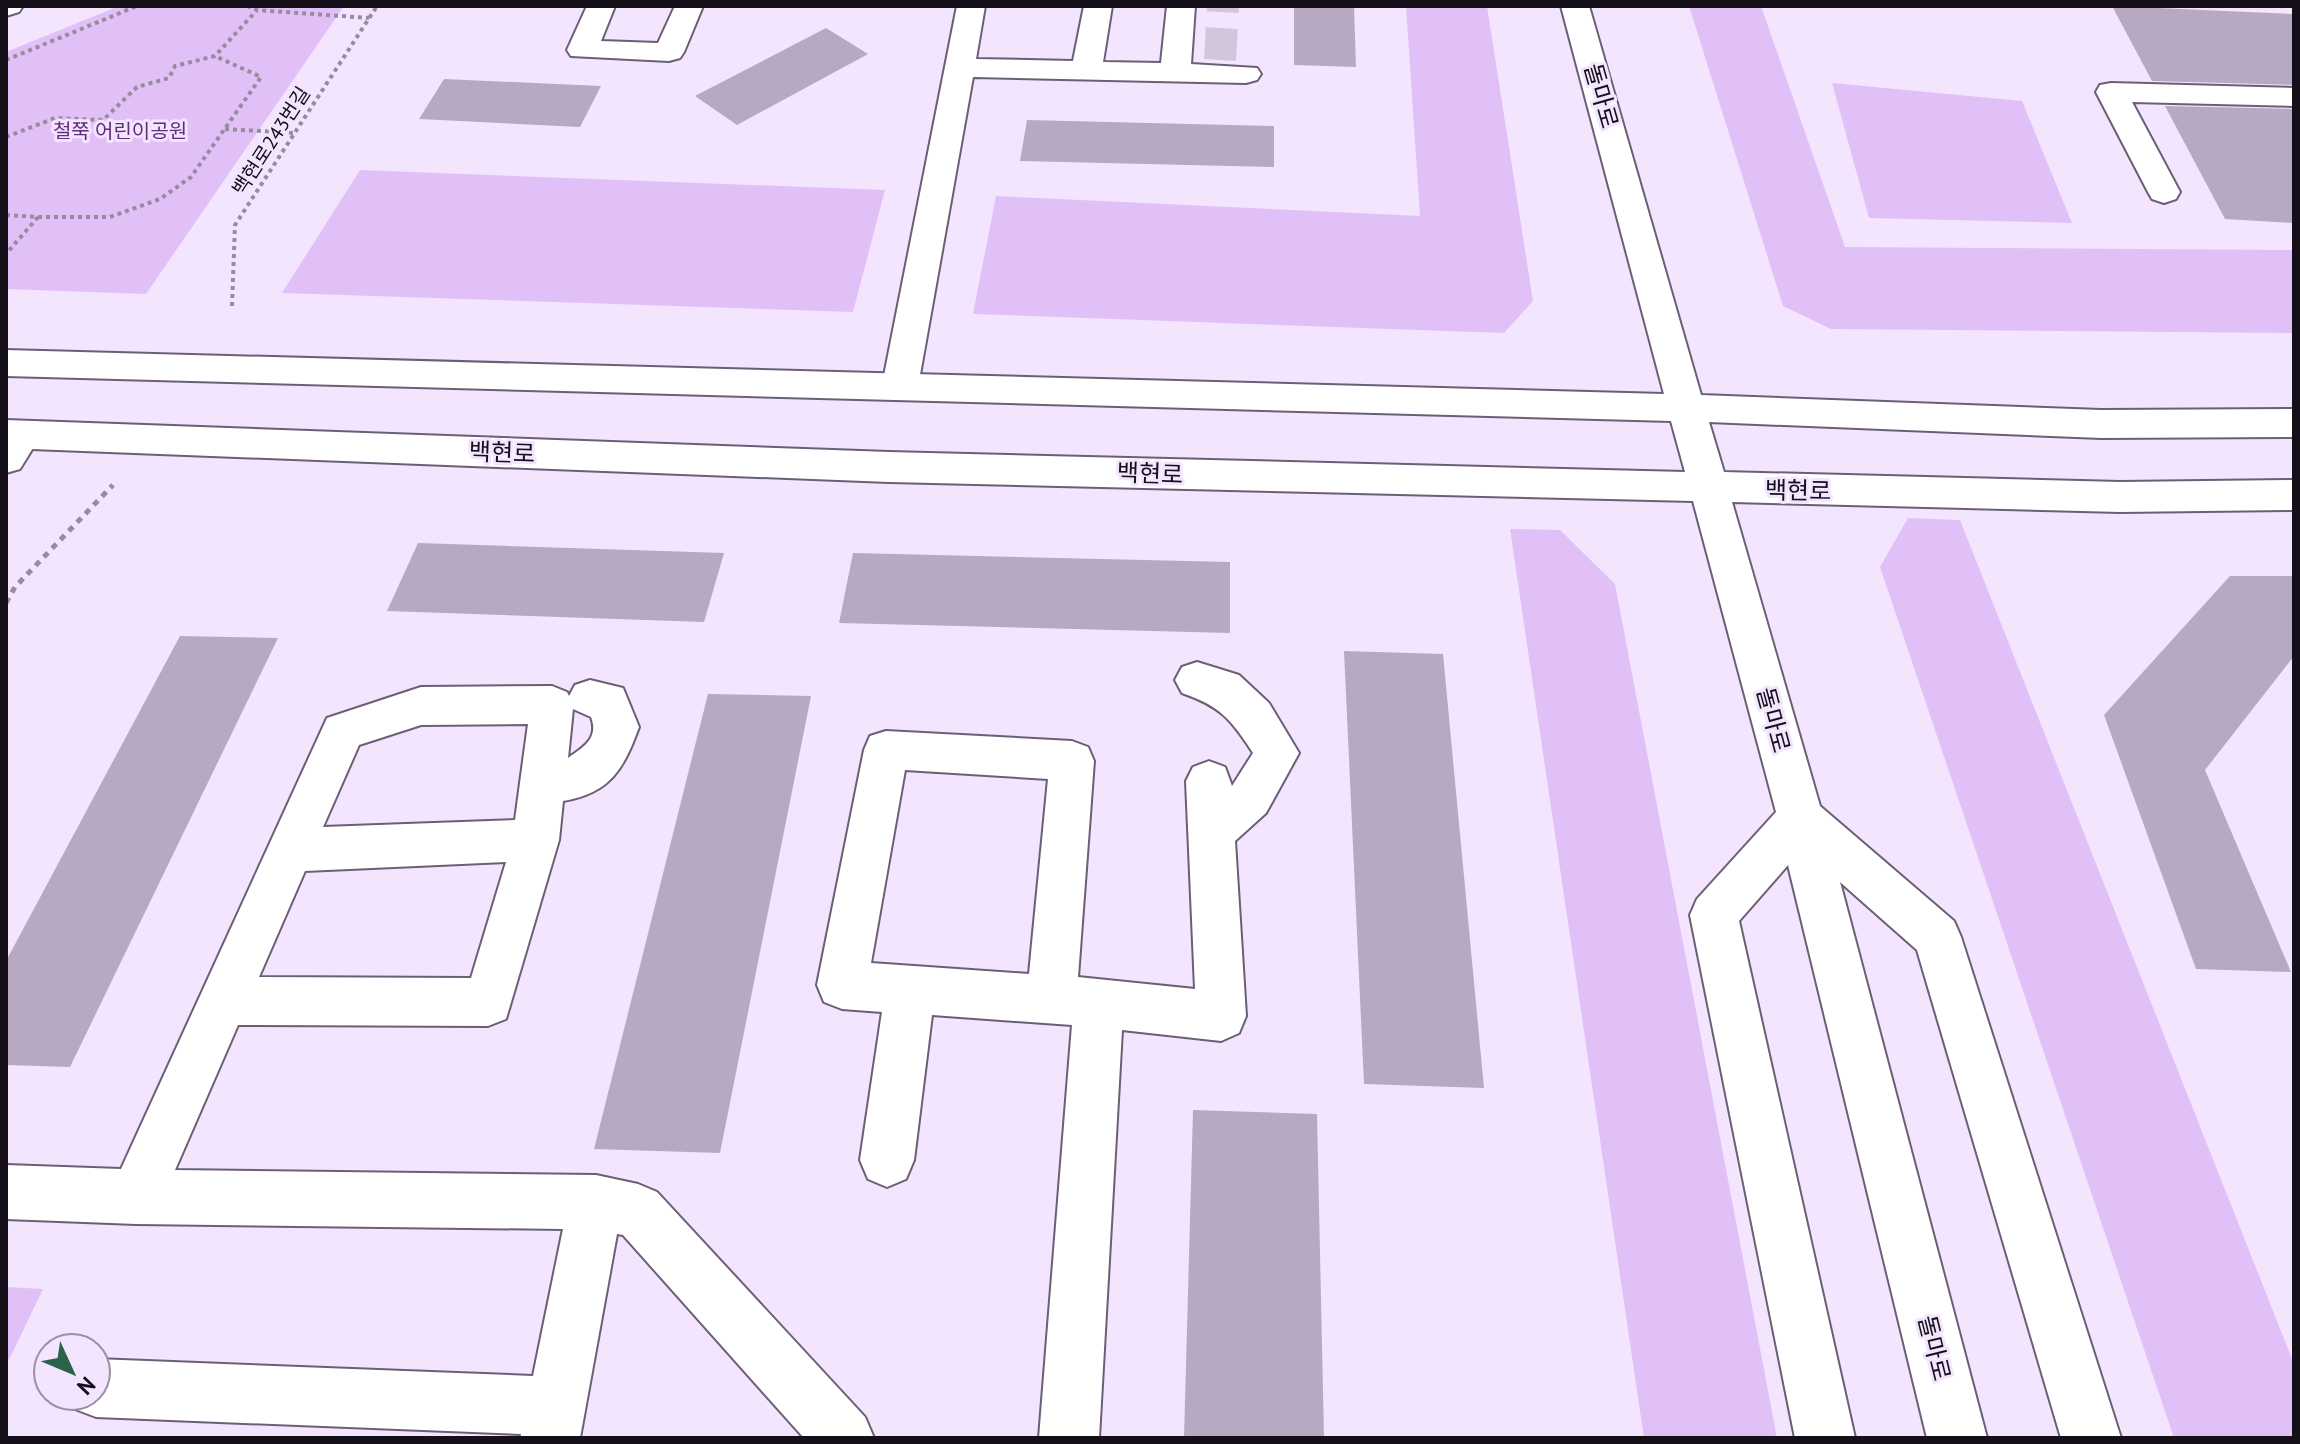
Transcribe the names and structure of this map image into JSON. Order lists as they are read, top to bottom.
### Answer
{
  "streets": {
    "main road": ["돌마로", "백현로"],
    "path": ["백현로243번길"]
  },
  "crossings": [
    ["돌마로", "백현로"]
  ],
  "parks": ["철쭉 어린이공원"],
  "north": "bottom right"
}
